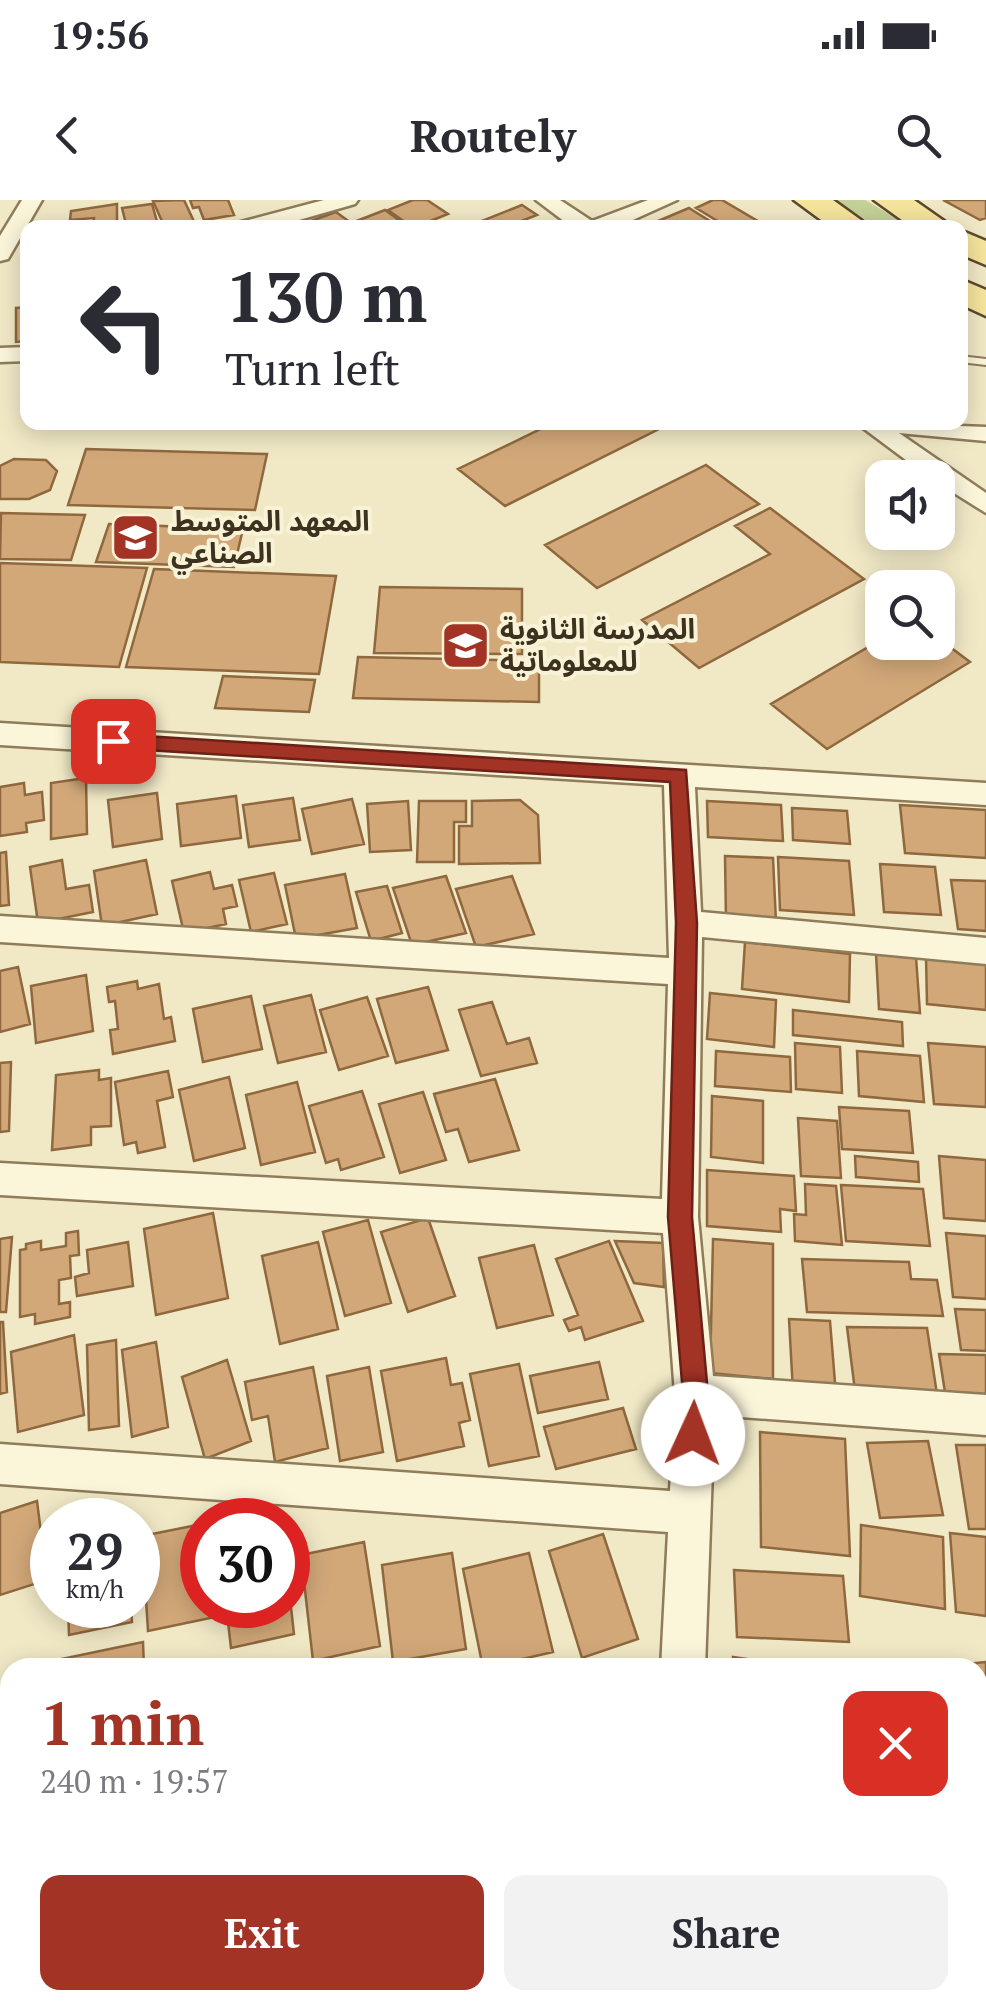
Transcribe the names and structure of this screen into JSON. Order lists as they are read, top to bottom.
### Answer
{
  "places": {
    "school or university": ["المعهد المتوسط الصناعي", "المدرسة الثانوية للمعلوماتية"]
  },
  "page": {
    "status": "19:56",
    "header": "Routely",
    "turn": ["130 m", "Turn left"],
    "speed": "29 km/h",
    "limit": "30",
    "heading": ["1 min", "240 m · 19:57"],
    "buttons": ["Exit", "Share"]
  }
}
